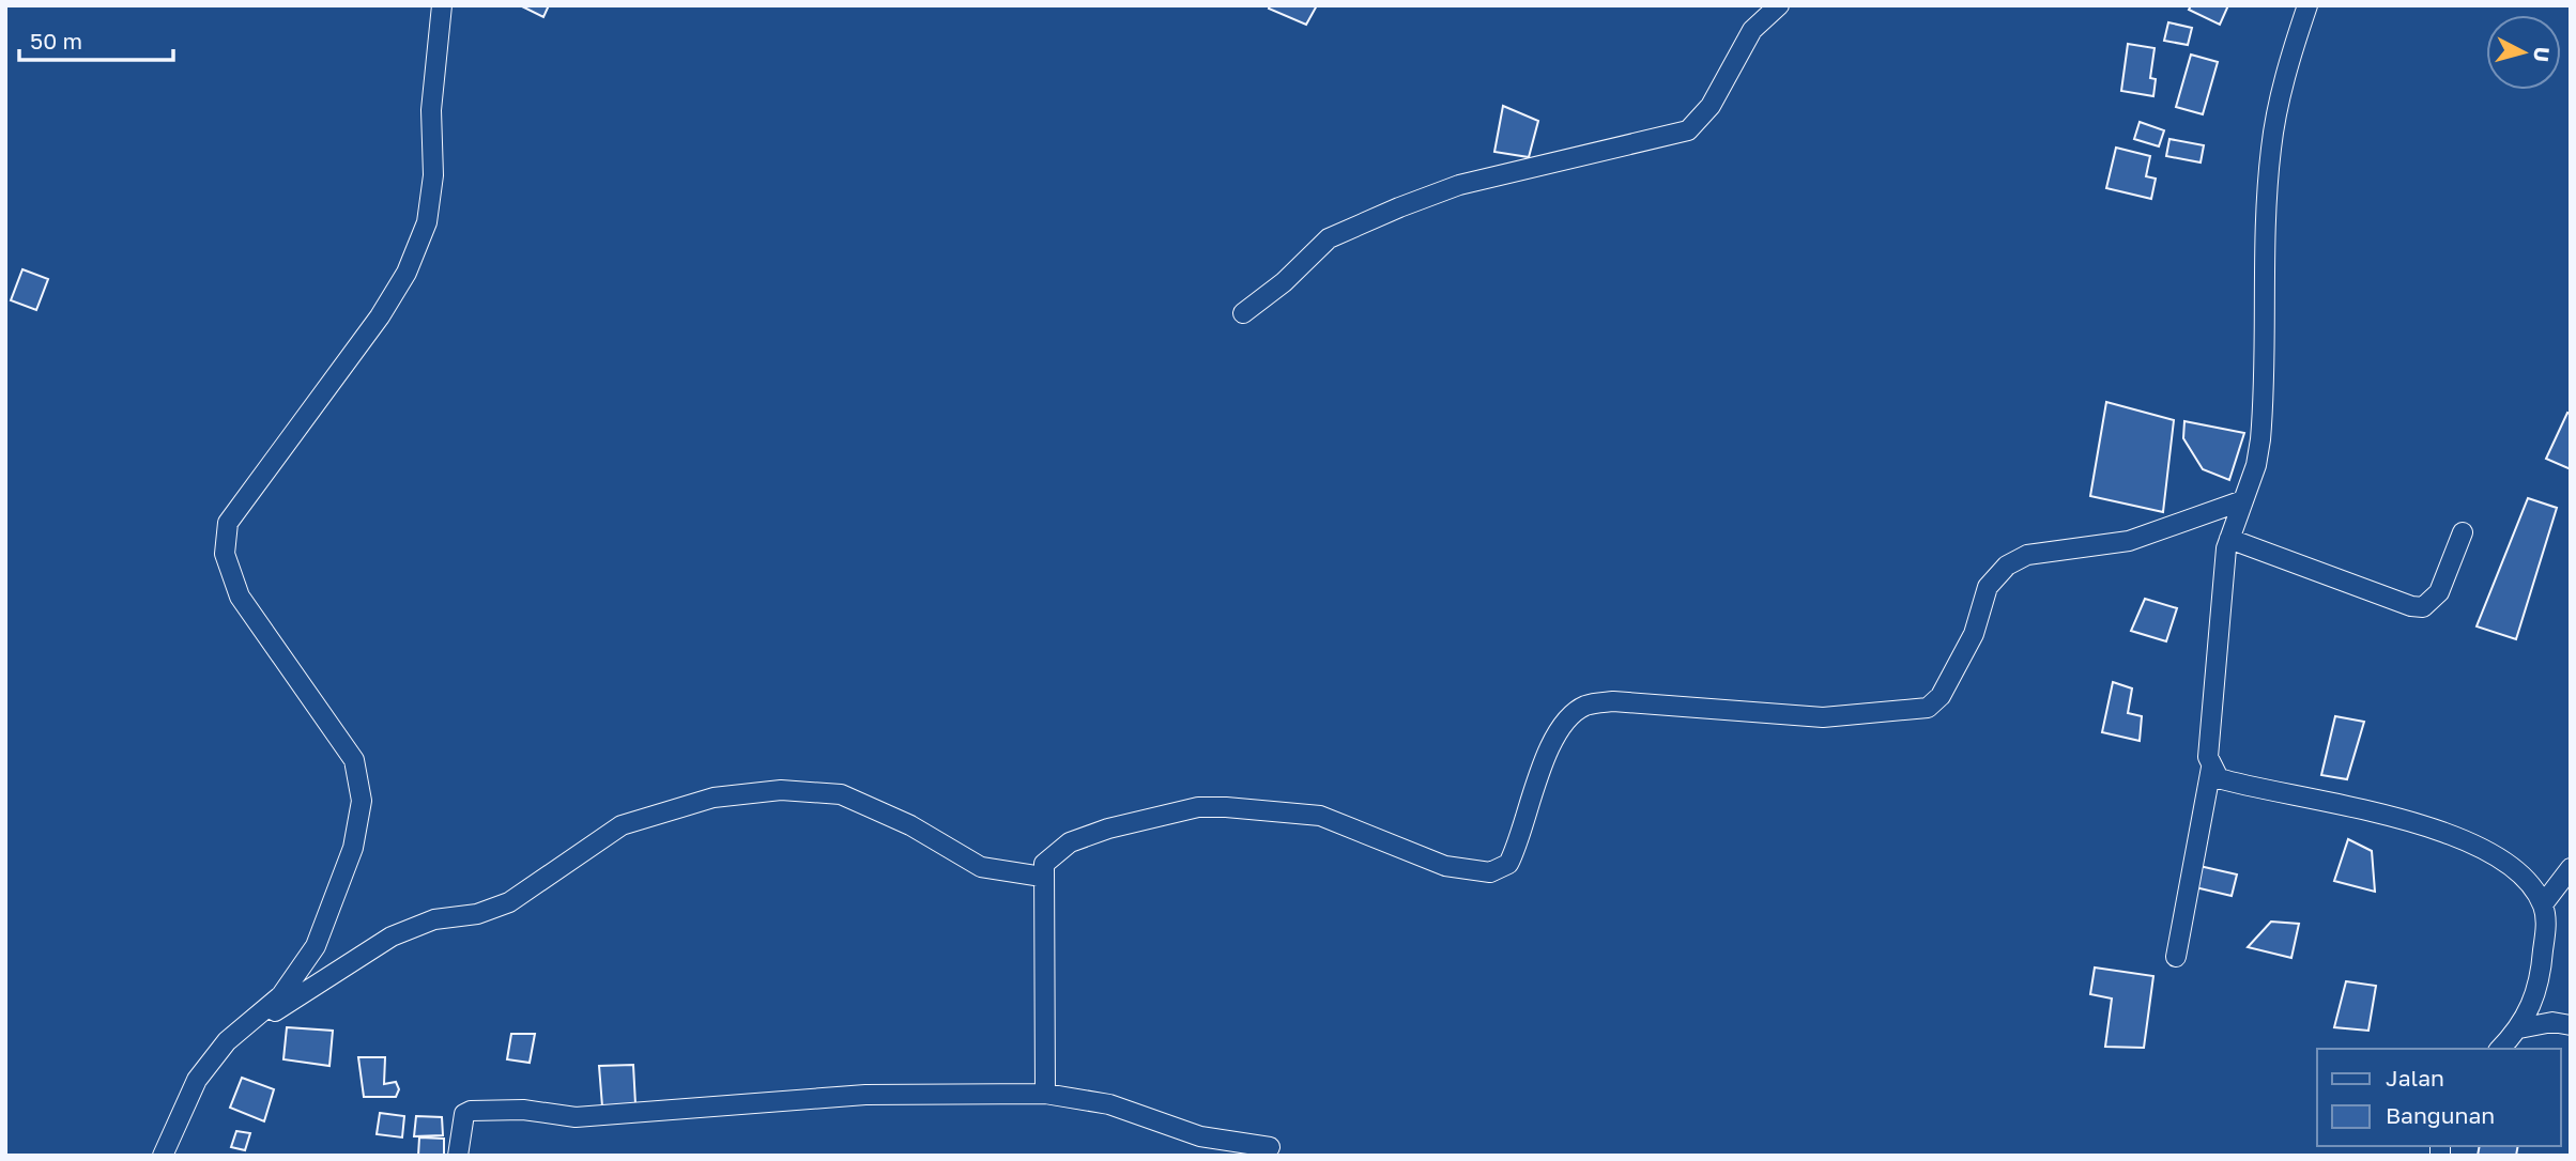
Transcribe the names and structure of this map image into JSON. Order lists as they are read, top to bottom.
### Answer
{
  "legend": ["Jalan", "Bangunan"],
  "scale_bar": "50 m",
  "north": "right"
}
